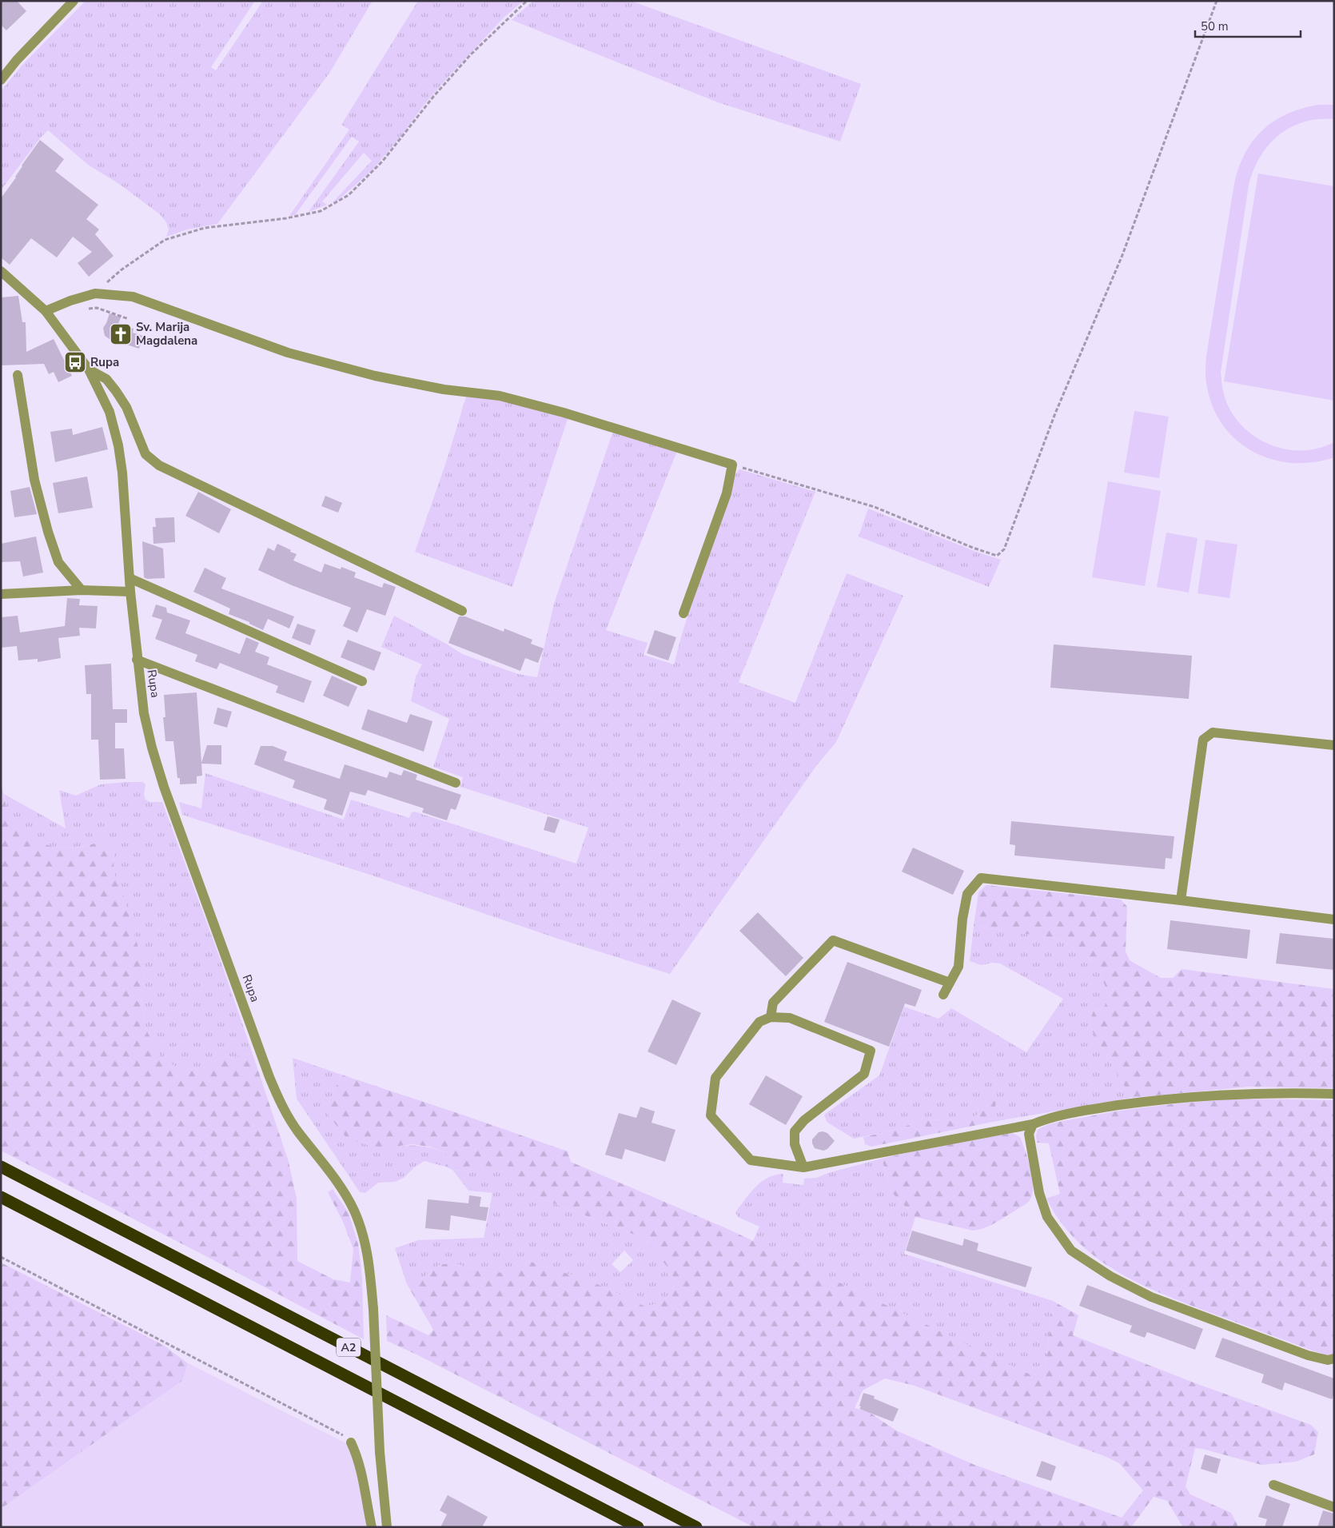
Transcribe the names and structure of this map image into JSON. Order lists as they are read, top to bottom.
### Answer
{
  "streets": {
    "highway": ["A2"],
    "street": ["Rupa"]
  },
  "places": {
    "church": ["Sv. Marija Magdalena"],
    "bus stop": ["Rupa"]
  },
  "scale_bar": "50 m"
}
